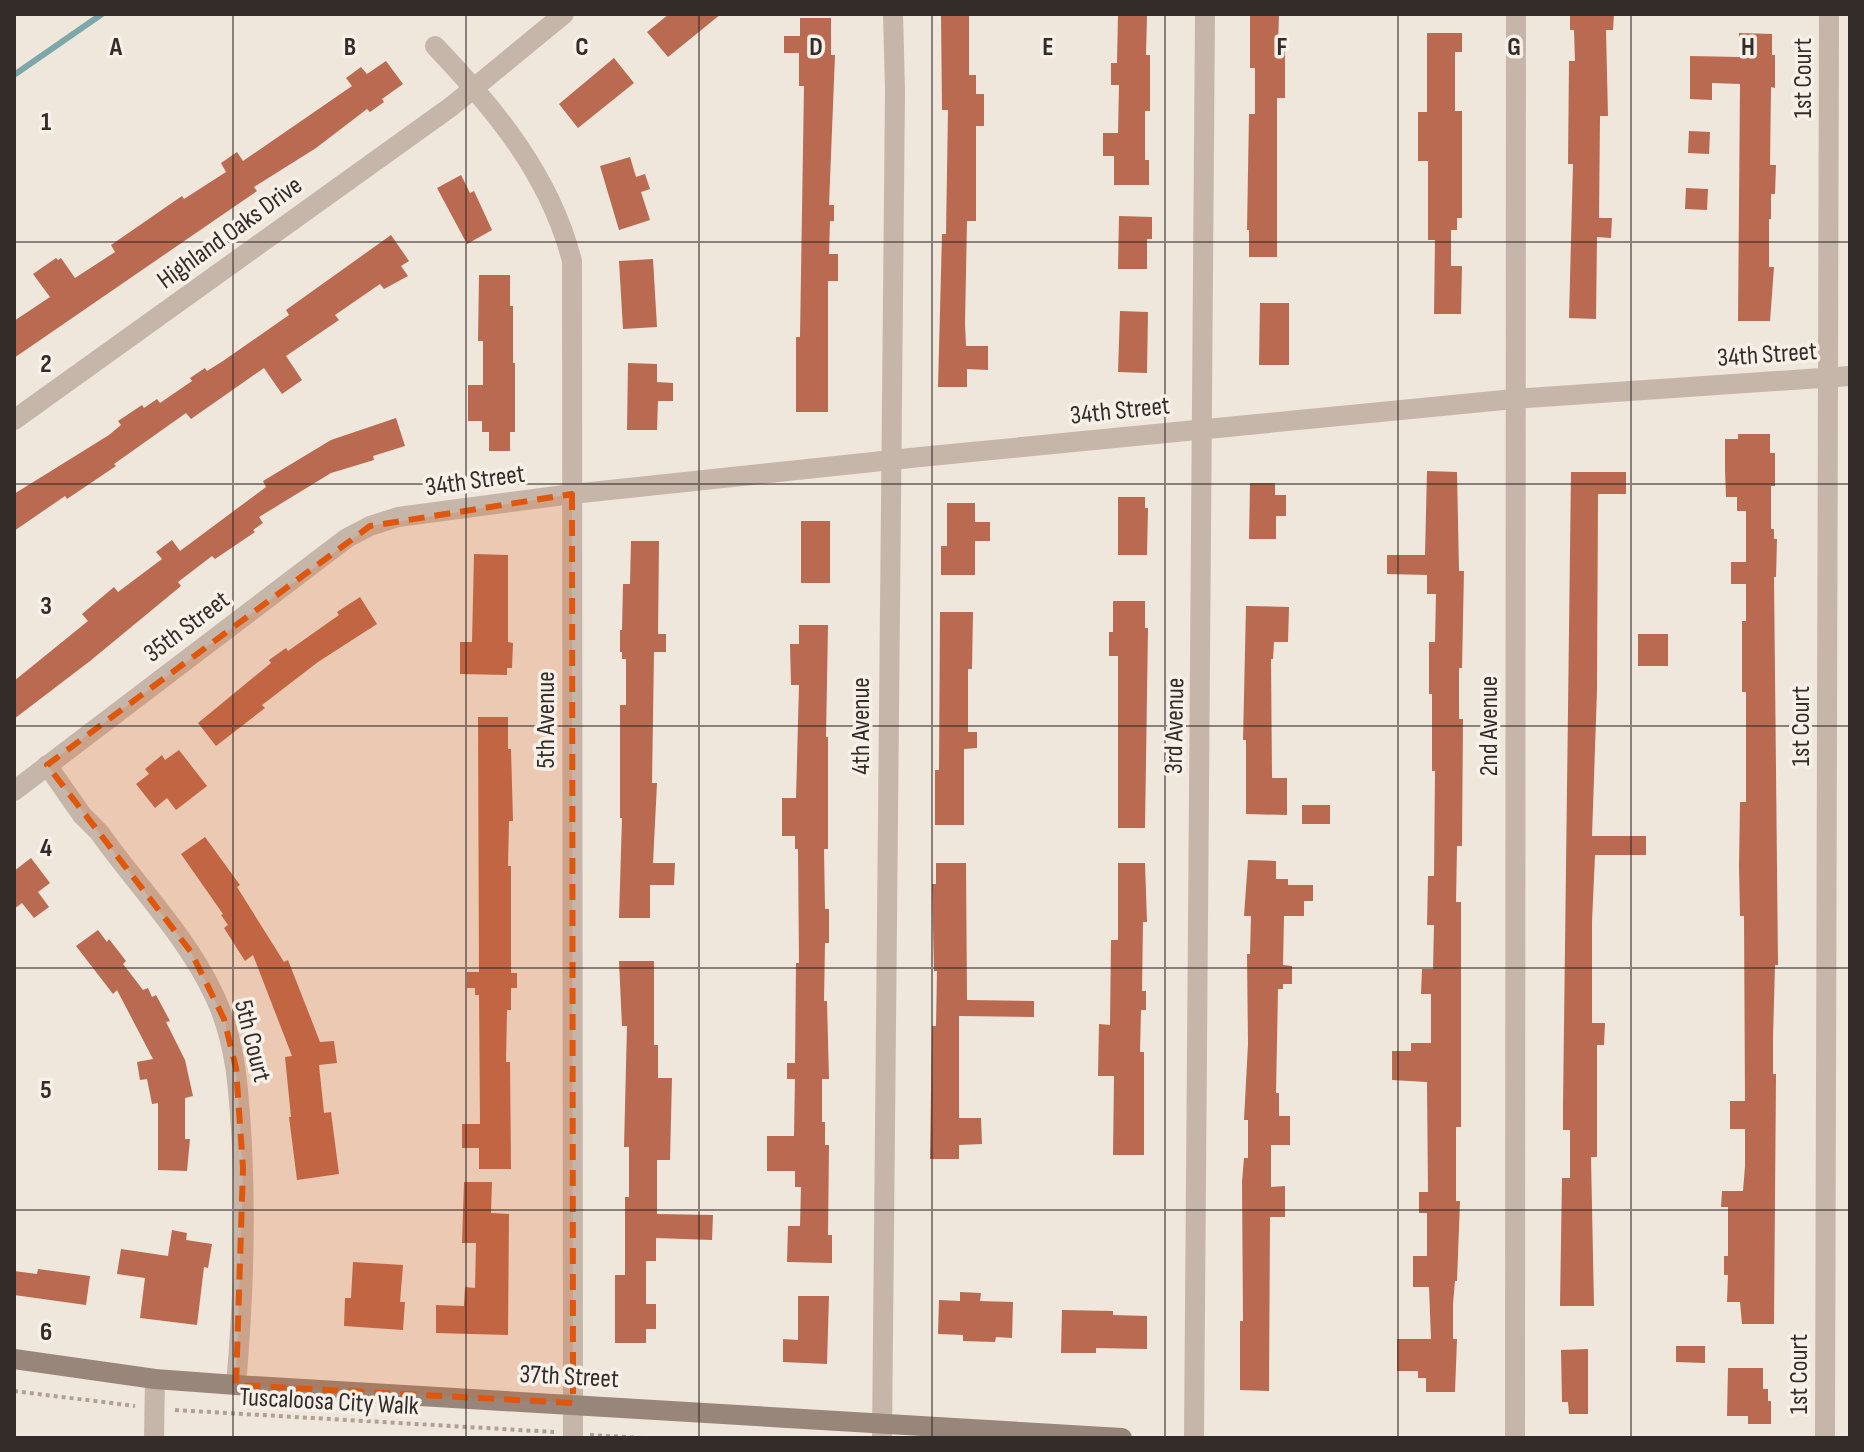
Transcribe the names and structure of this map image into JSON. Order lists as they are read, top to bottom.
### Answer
{
  "streets": {
    "street": [
      "1st Court",
      "Highland Oaks Drive",
      "34th Street",
      "35th Street",
      "5th Avenue",
      "4th Avenue",
      "3rd Avenue",
      "2nd Avenue",
      "5th Court",
      "37th Street"
    ],
    "path": ["Tuscaloosa City Walk"]
  },
  "crossings": [
    ["1st Court", "34th Street"],
    ["Highland Oaks Drive", "5th Avenue"],
    ["34th Street", "35th Street"],
    ["34th Street", "5th Avenue"],
    ["34th Street", "4th Avenue"],
    ["34th Street", "3rd Avenue"],
    ["34th Street", "2nd Avenue"],
    ["35th Street", "5th Court"],
    ["5th Avenue", "37th Street"],
    ["5th Avenue", "Tuscaloosa City Walk"],
    ["4th Avenue", "37th Street"],
    ["5th Court", "37th Street"]
  ],
  "grid": {
    "columns": [
      "A",
      "B",
      "C",
      "D",
      "E",
      "F",
      "G",
      "H"
    ],
    "rows": [
      "1",
      "2",
      "3",
      "4",
      "5",
      "6"
    ]
  }
}
